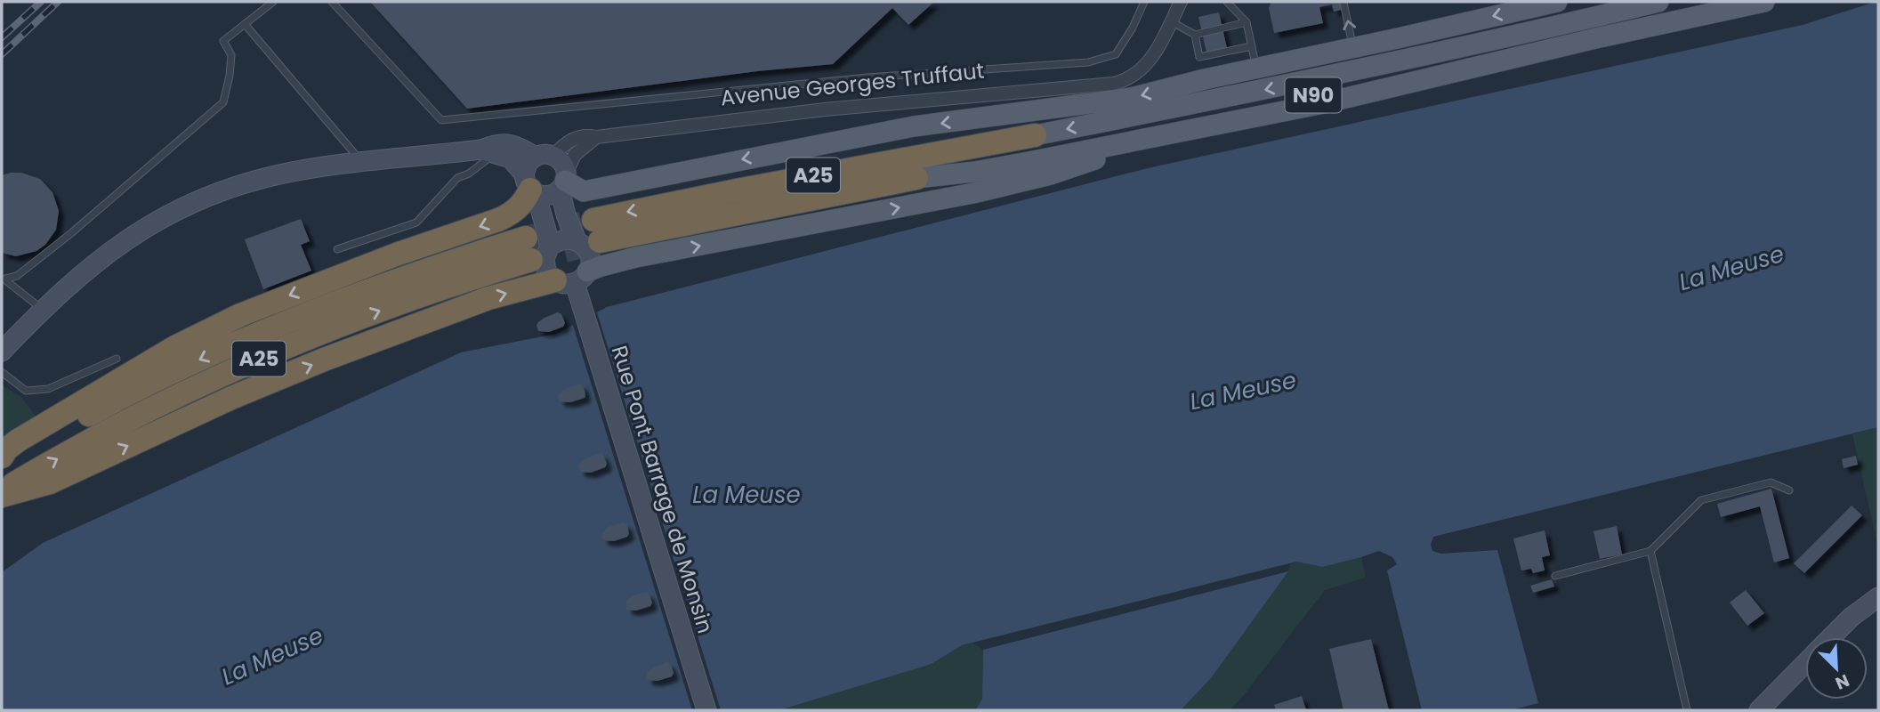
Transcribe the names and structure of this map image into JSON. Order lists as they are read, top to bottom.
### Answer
{
  "streets": {
    "highway": ["A25"],
    "main road": ["N90"],
    "street": ["Avenue Georges Truffaut", "Rue Pont Barrage de Monsin"]
  },
  "crossings": [
    ["Avenue Georges Truffaut", "N90"],
    ["N90", "A25"],
    ["N90", "Rue Pont Barrage de Monsin"],
    ["A25", "Rue Pont Barrage de Monsin"]
  ],
  "water": ["La Meuse"],
  "north": "bottom right"
}
